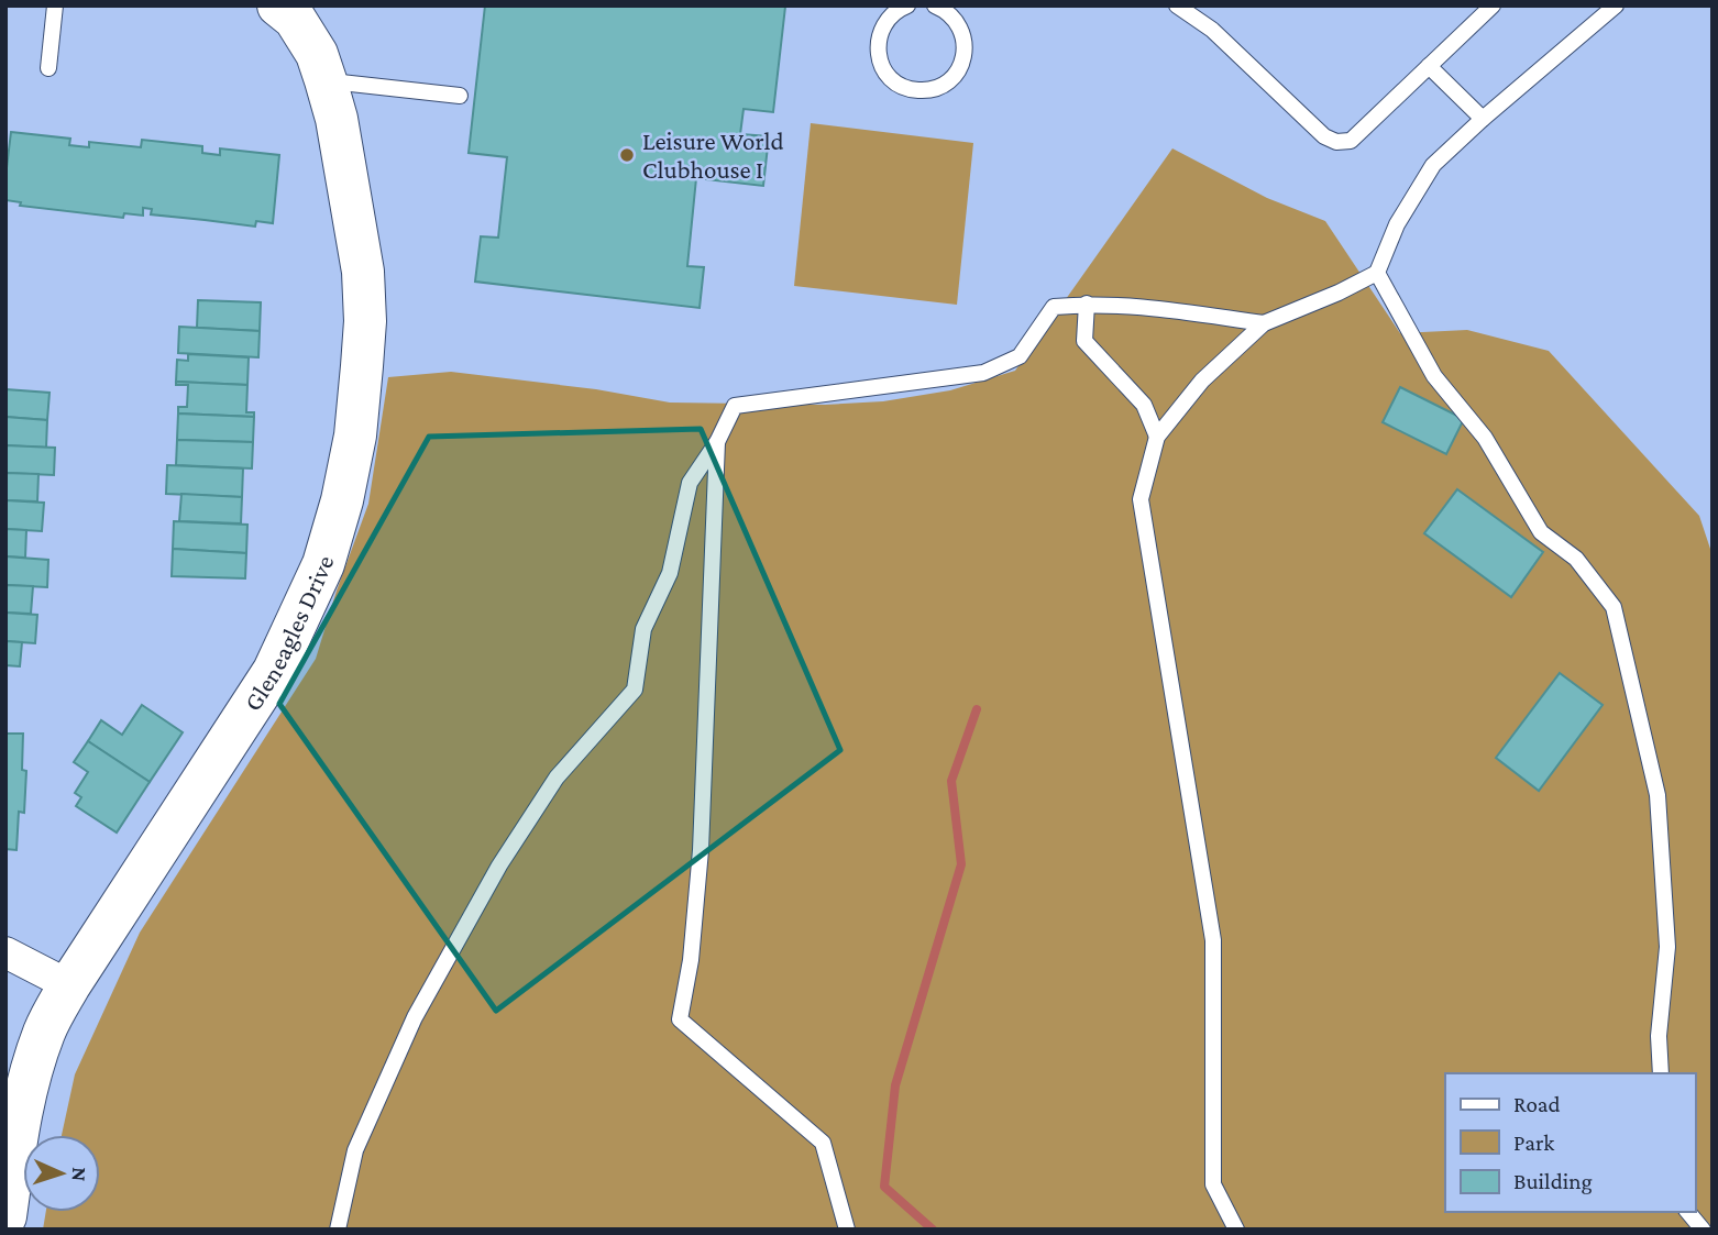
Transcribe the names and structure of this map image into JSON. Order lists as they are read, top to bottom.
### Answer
{
  "streets": {
    "street": ["Gleneagles Drive"]
  },
  "places": ["Leisure World Clubhouse I"],
  "legend": ["Road", "Park", "Building"],
  "north": "right"
}
